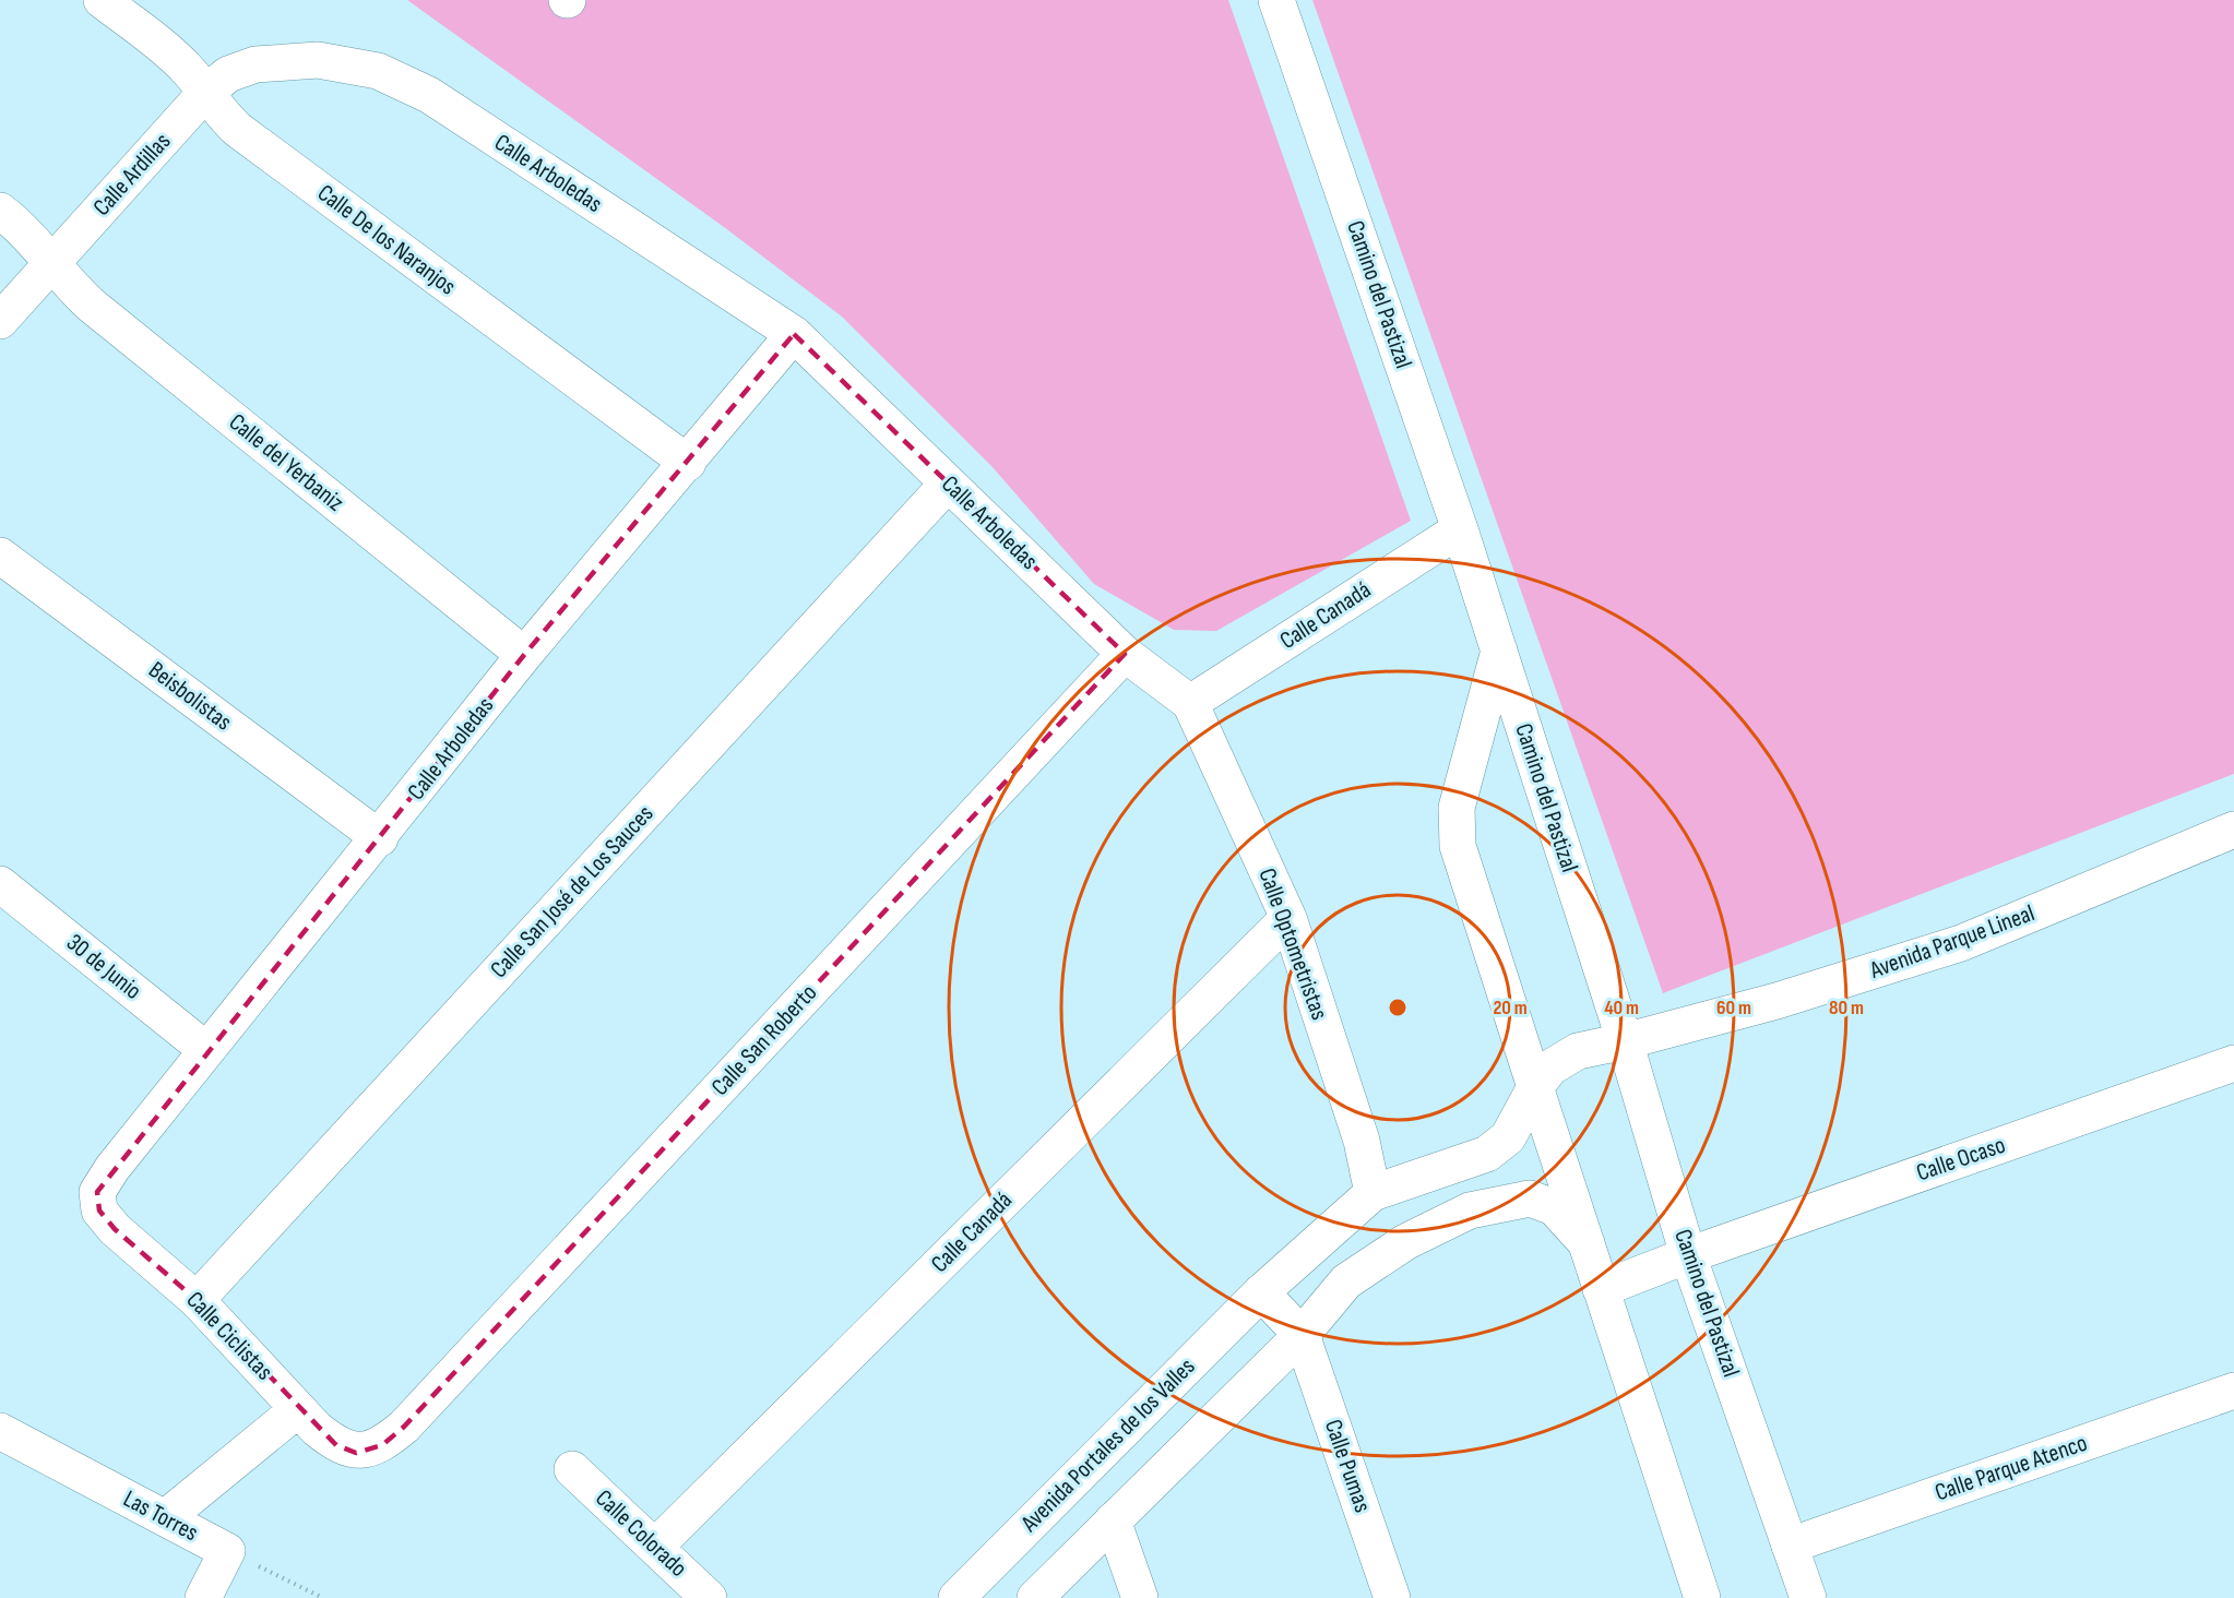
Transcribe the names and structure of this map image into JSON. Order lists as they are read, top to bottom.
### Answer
{
  "streets": {
    "street": [
      "Calle Arboledas",
      "Calle Ardillas",
      "Calle De los Naranjos",
      "Camino del Pastizal",
      "Calle del Yerbaniz",
      "Calle Canadá",
      "Beisbolistas",
      "Calle San José de Los Sauces",
      "Avenida Parque Lineal",
      "Calle Optometristas",
      "30 de Junio",
      "Calle San Roberto",
      "Calle Ocaso",
      "Calle Ciclistas",
      "Avenida Portales de los Valles",
      "Calle Pumas",
      "Calle Parque Atenco",
      "Las Torres",
      "Calle Colorado"
    ]
  },
  "crossings": [
    ["Calle Arboledas", "Calle Ardillas"],
    ["Calle Arboledas", "Calle De los Naranjos"],
    ["Calle Arboledas", "Calle del Yerbaniz"],
    ["Calle Arboledas", "Calle Canadá"],
    ["Calle Arboledas", "Beisbolistas"],
    ["Calle Arboledas", "Calle San José de Los Sauces"],
    ["Calle Arboledas", "Calle Optometristas"],
    ["Calle Arboledas", "30 de Junio"],
    ["Calle Arboledas", "Calle San Roberto"],
    ["Calle Arboledas", "Calle Ciclistas"],
    ["Calle Ardillas", "Calle De los Naranjos"],
    ["Calle Ardillas", "Calle del Yerbaniz"],
    ["Camino del Pastizal", "Calle Canadá"],
    ["Camino del Pastizal", "Avenida Parque Lineal"],
    ["Camino del Pastizal", "Calle Ocaso"],
    ["Camino del Pastizal", "Calle Parque Atenco"],
    ["Calle Canadá", "Calle Optometristas"],
    ["Calle Canadá", "Calle Colorado"],
    ["Calle San José de Los Sauces", "Calle Ciclistas"],
    ["Avenida Parque Lineal", "Calle Optometristas"],
    ["Avenida Parque Lineal", "Avenida Portales de los Valles"],
    ["Calle Optometristas", "Avenida Portales de los Valles"],
    ["Calle San Roberto", "Calle Ciclistas"]
  ],
  "rings": [
    "20 m",
    "40 m",
    "60 m",
    "80 m"
  ]
}
